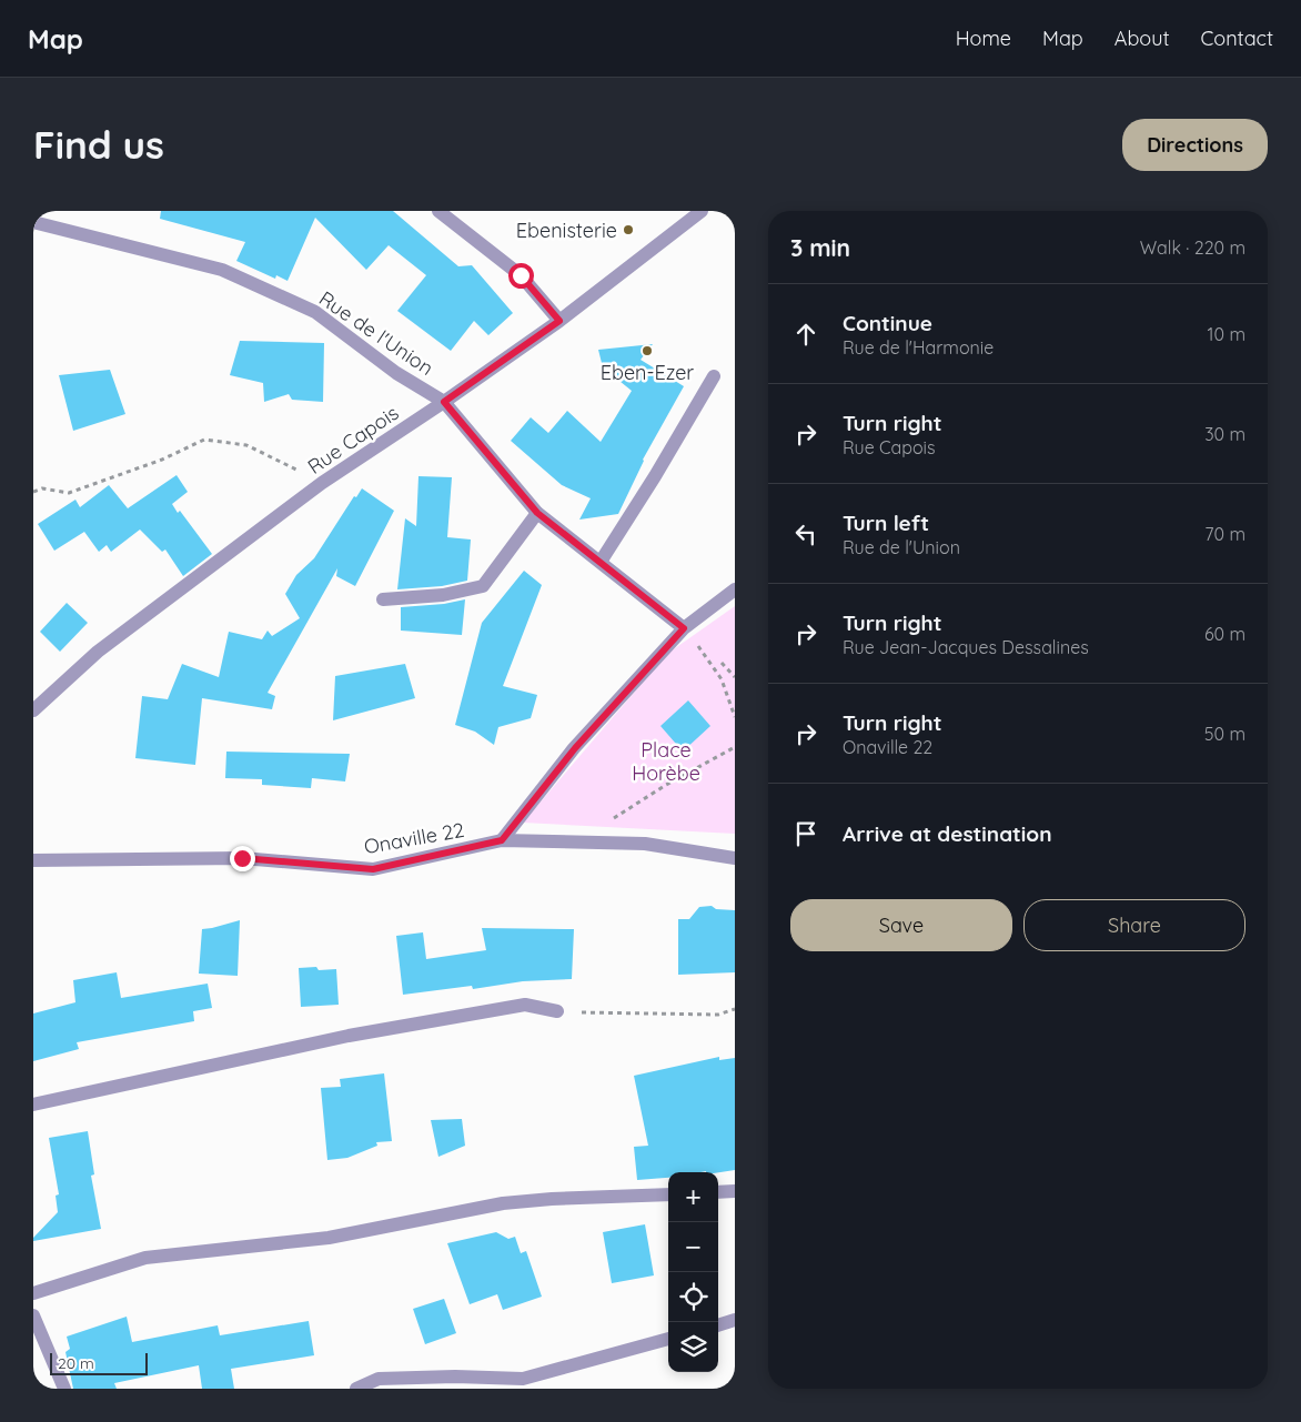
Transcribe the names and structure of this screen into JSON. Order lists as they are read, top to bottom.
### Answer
{
  "streets": {
    "street": ["Rue de l'Union", "Rue Capois", "Onaville 22"]
  },
  "crossings": [
    ["Rue de l'Union", "Rue Capois"]
  ],
  "parks": ["Place Horèbe"],
  "places": ["Ebenisterie", "Eben-Ezer"],
  "scale_bar": "20 m",
  "page": {
    "header": "Map",
    "nav": [
      "Home",
      "Map",
      "About",
      "Contact"
    ],
    "buttons": [
      "Directions",
      ["Save", "Share"]
    ],
    "title": "Find us",
    "heading": ["3 min", "Walk · 220 m"],
    "list": [
      ["Continue", "Rue de l'Harmonie", "10 m"],
      ["Turn right", "Rue Capois", "30 m"],
      ["Turn left", "Rue de l'Union", "70 m"],
      ["Turn right", "Rue Jean-Jacques Dessalines", "60 m"],
      ["Turn right", "Onaville 22", "50 m"],
      "Arrive at destination"
    ],
    "map_buttons": ["+", "−"],
    "scale": "20 m"
  }
}
